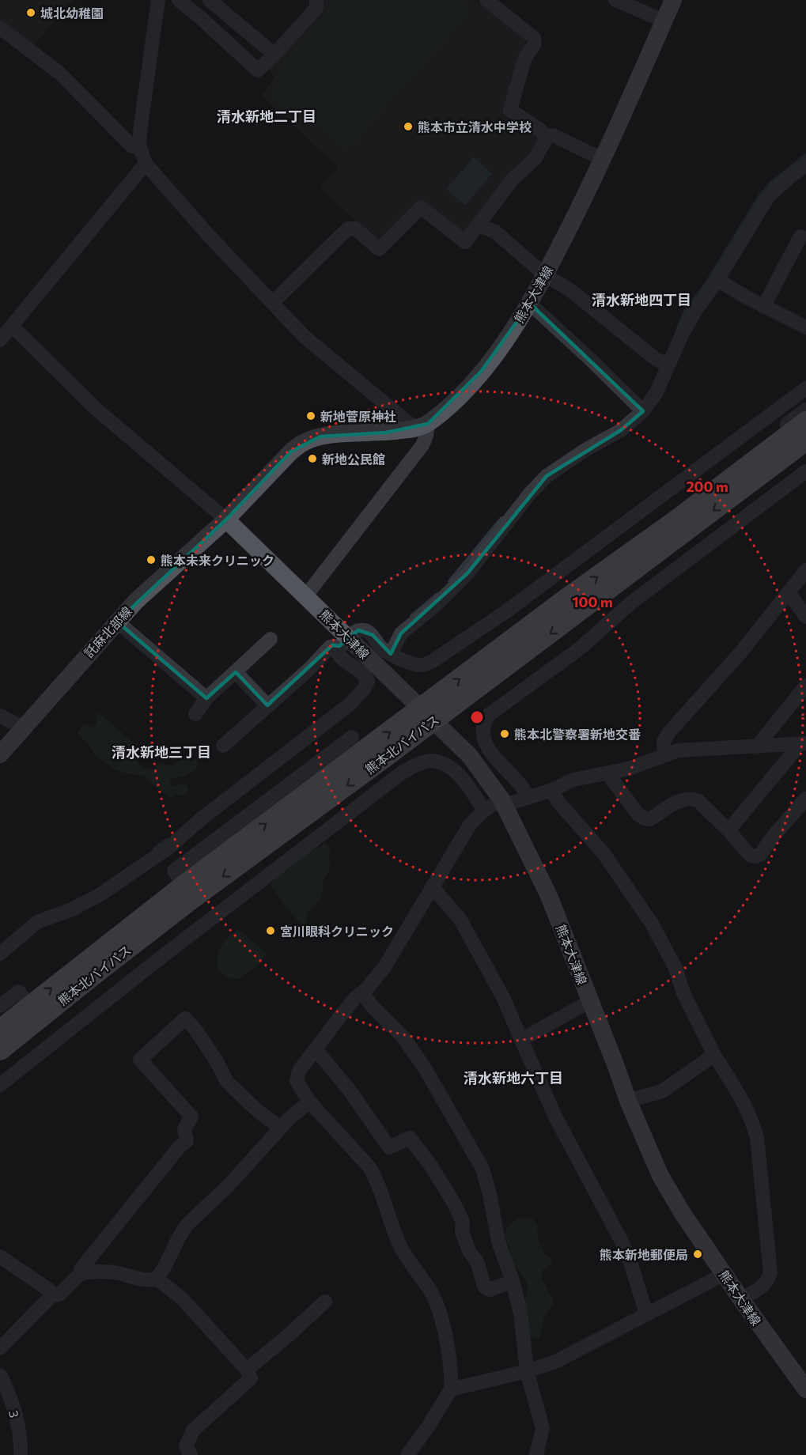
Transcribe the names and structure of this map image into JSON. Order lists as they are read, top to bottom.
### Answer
{
  "streets": {
    "highway": ["熊本北バイパス"],
    "main road": ["熊本大津線", "託麻北部線"],
    "street": ["3"]
  },
  "crossings": [
    ["熊本大津線", "託麻北部線"],
    ["熊本大津線", "熊本北バイパス"]
  ],
  "districts": [
    "清水新地二丁目",
    "清水新地四丁目",
    "清水新地三丁目",
    "清水新地六丁目"
  ],
  "places": [
    "城北幼稚園",
    "熊本市立清水中学校",
    "新地菅原神社",
    "新地公民館",
    "熊本未来クリニック",
    "熊本北警察署新地交番",
    "宮川眼科クリニック",
    "熊本新地郵便局"
  ],
  "rings": ["200 m", "100 m"]
}
